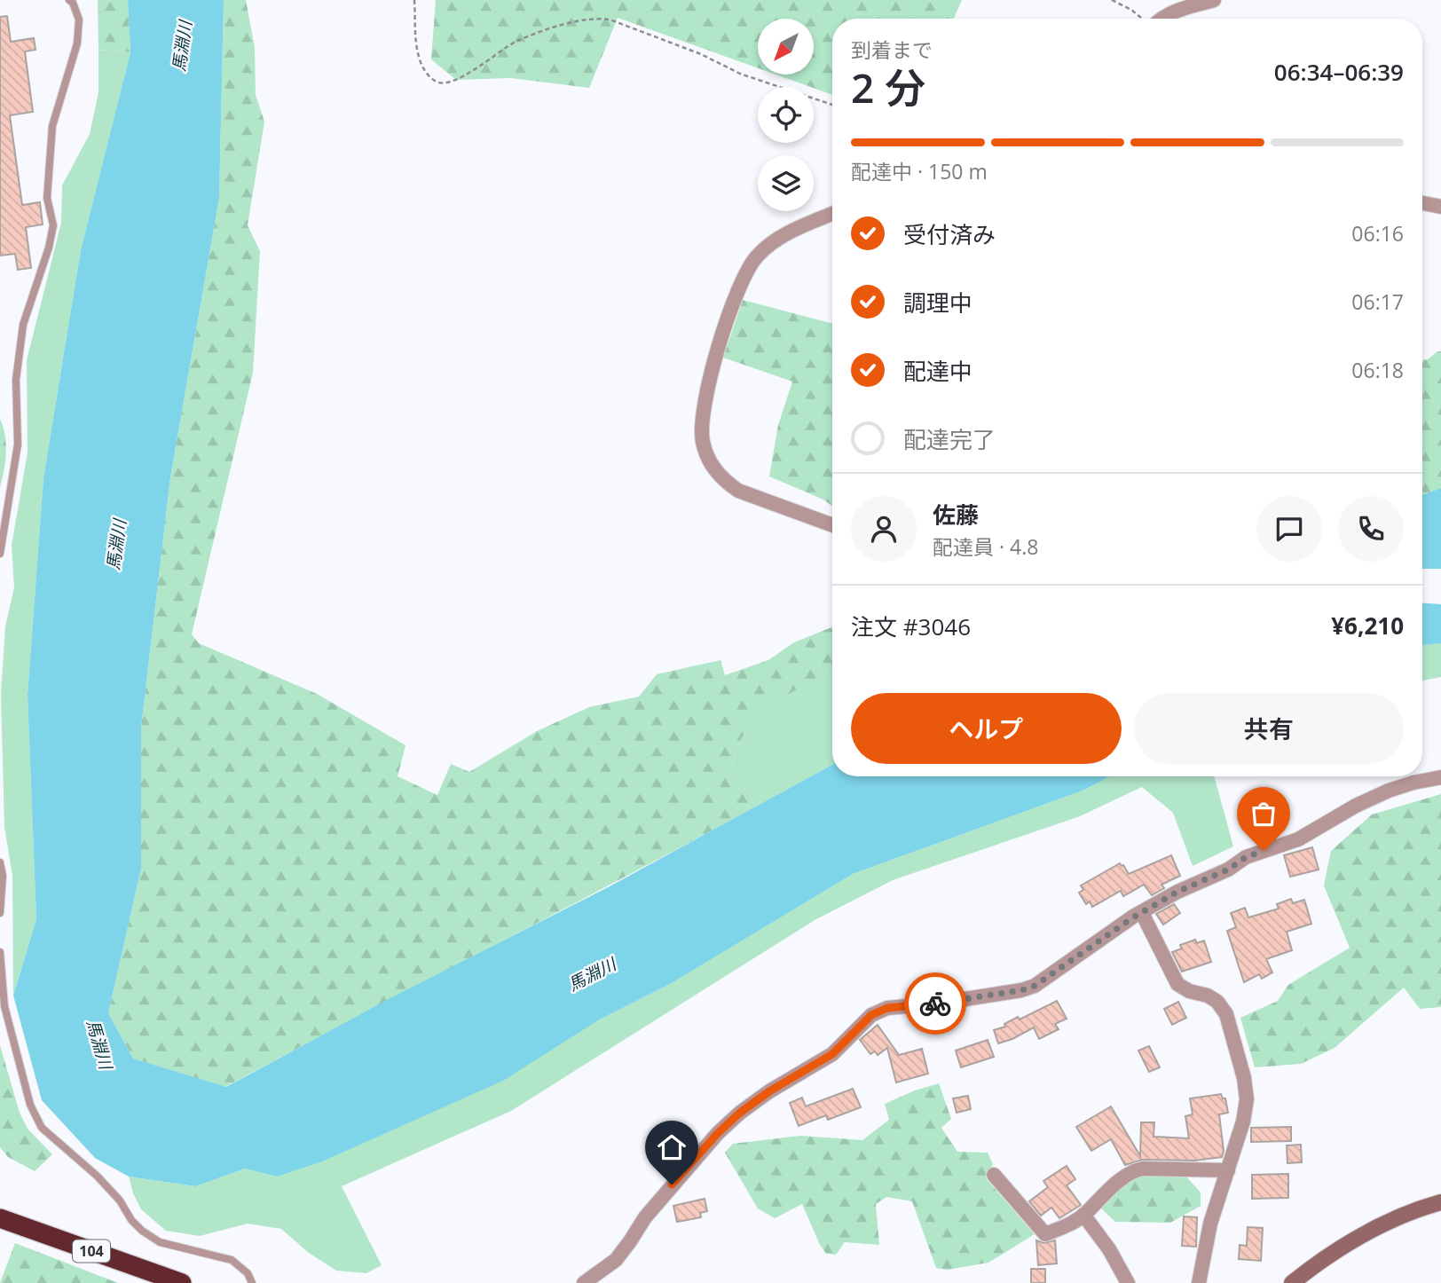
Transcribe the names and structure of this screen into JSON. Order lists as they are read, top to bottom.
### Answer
{
  "streets": {
    "highway": ["104"]
  },
  "water": ["馬淵川"],
  "north": "bottom left",
  "page": {
    "heading": ["2 分", "到着まで", "06:34–06:39"],
    "panel": [
      "佐藤",
      "配達員 · 4.8",
      "注文 #3046",
      "¥6,210"
    ],
    "bar": "配達中 · 150 m",
    "list": [
      ["受付済み", "06:16"],
      ["調理中", "06:17"],
      ["配達中", "06:18"],
      "配達完了"
    ],
    "buttons": ["ヘルプ", "共有"]
  }
}
